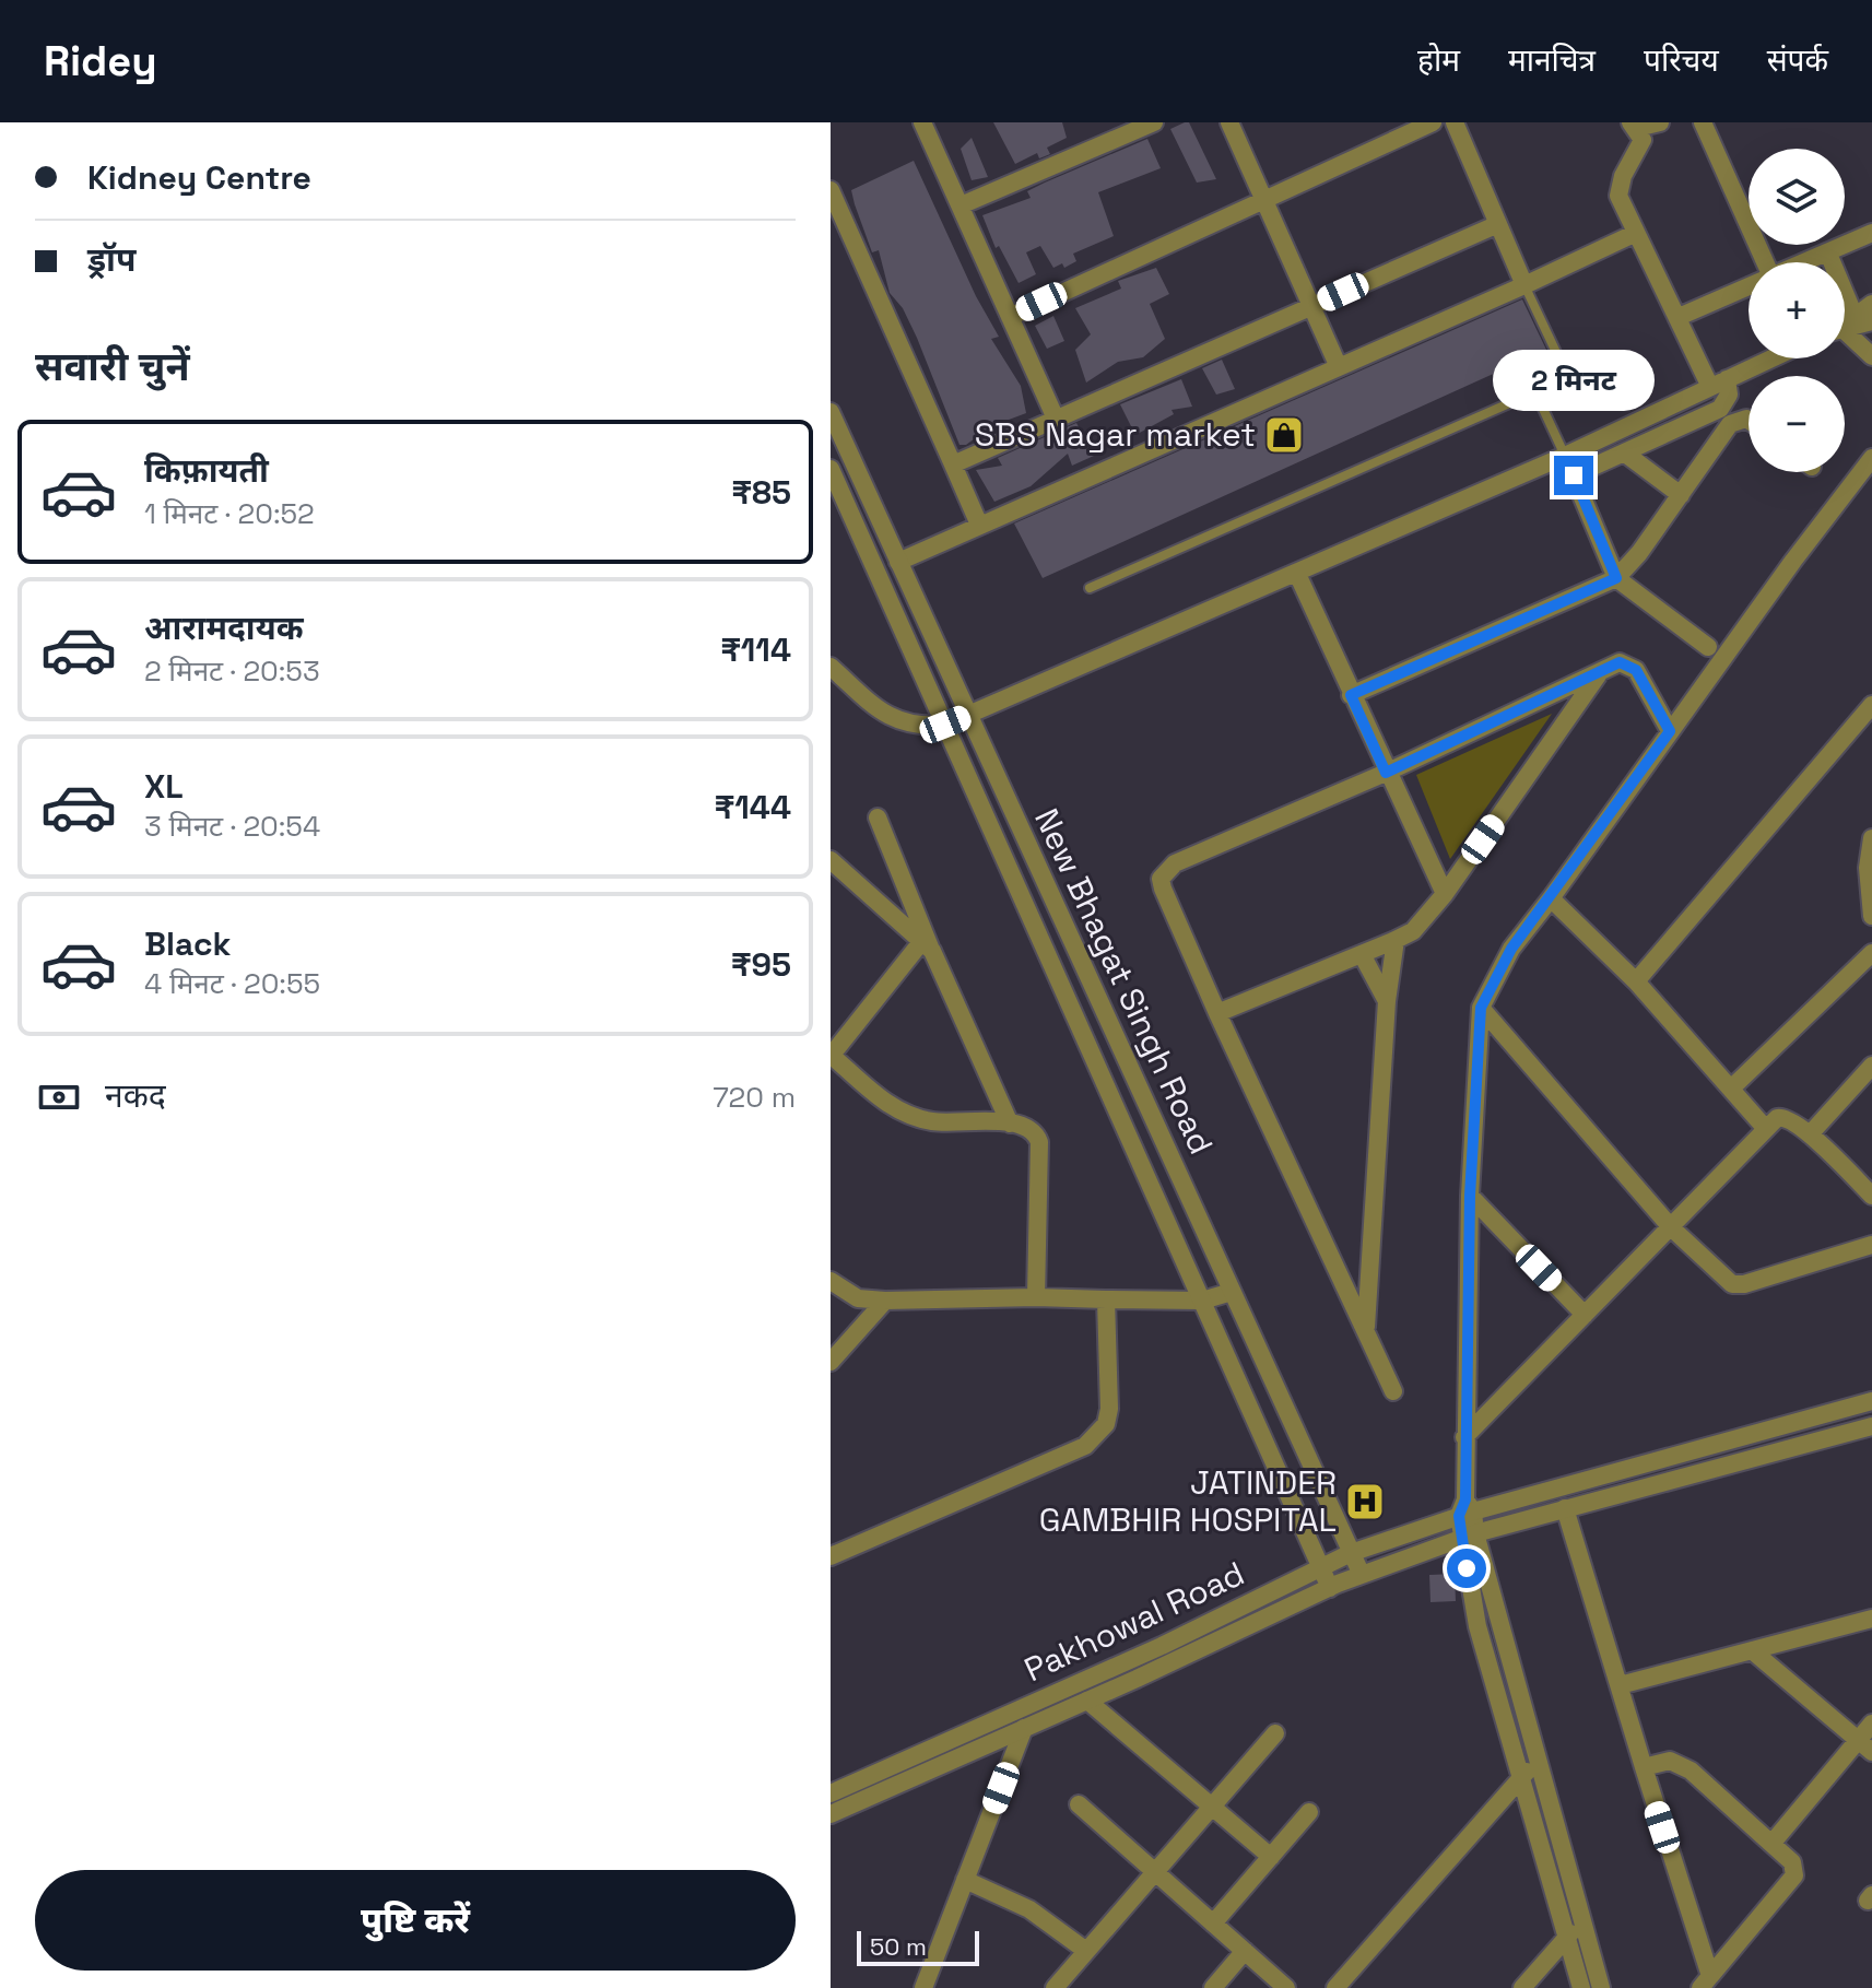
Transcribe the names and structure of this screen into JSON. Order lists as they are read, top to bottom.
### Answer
{
  "streets": {
    "street": ["New Bhagat Singh Road", "Pakhowal Road"]
  },
  "crossings": [
    ["New Bhagat Singh Road", "Pakhowal Road"]
  ],
  "places": {
    "shop": ["SBS Nagar market"],
    "hospital": ["JATINDER GAMBHIR HOSPITAL"]
  },
  "scale_bar": "50 m",
  "page": {
    "header": "Ridey",
    "nav": [
      "होम",
      "मानचित्र",
      "परिचय",
      "संपर्क"
    ],
    "banner": ["Kidney Centre", "ड्रॉप"],
    "map_buttons": ["+", "−"],
    "heading": "सवारी चुनें",
    "bubble": "2 मिनट",
    "list": [
      {
        "name": "किफ़ायती",
        "note": "1 मिनट · 20:52",
        "value": "₹85"
      },
      {
        "name": "आरामदायक",
        "note": "2 मिनट · 20:53",
        "value": "₹114"
      },
      {
        "name": "XL",
        "note": "3 मिनट · 20:54",
        "value": "₹144"
      },
      {
        "name": "Black",
        "note": "4 मिनट · 20:55",
        "value": "₹95"
      }
    ],
    "pay": ["नकद", "720 m"],
    "buttons": "पुष्टि करें",
    "scale": "50 m"
  }
}
